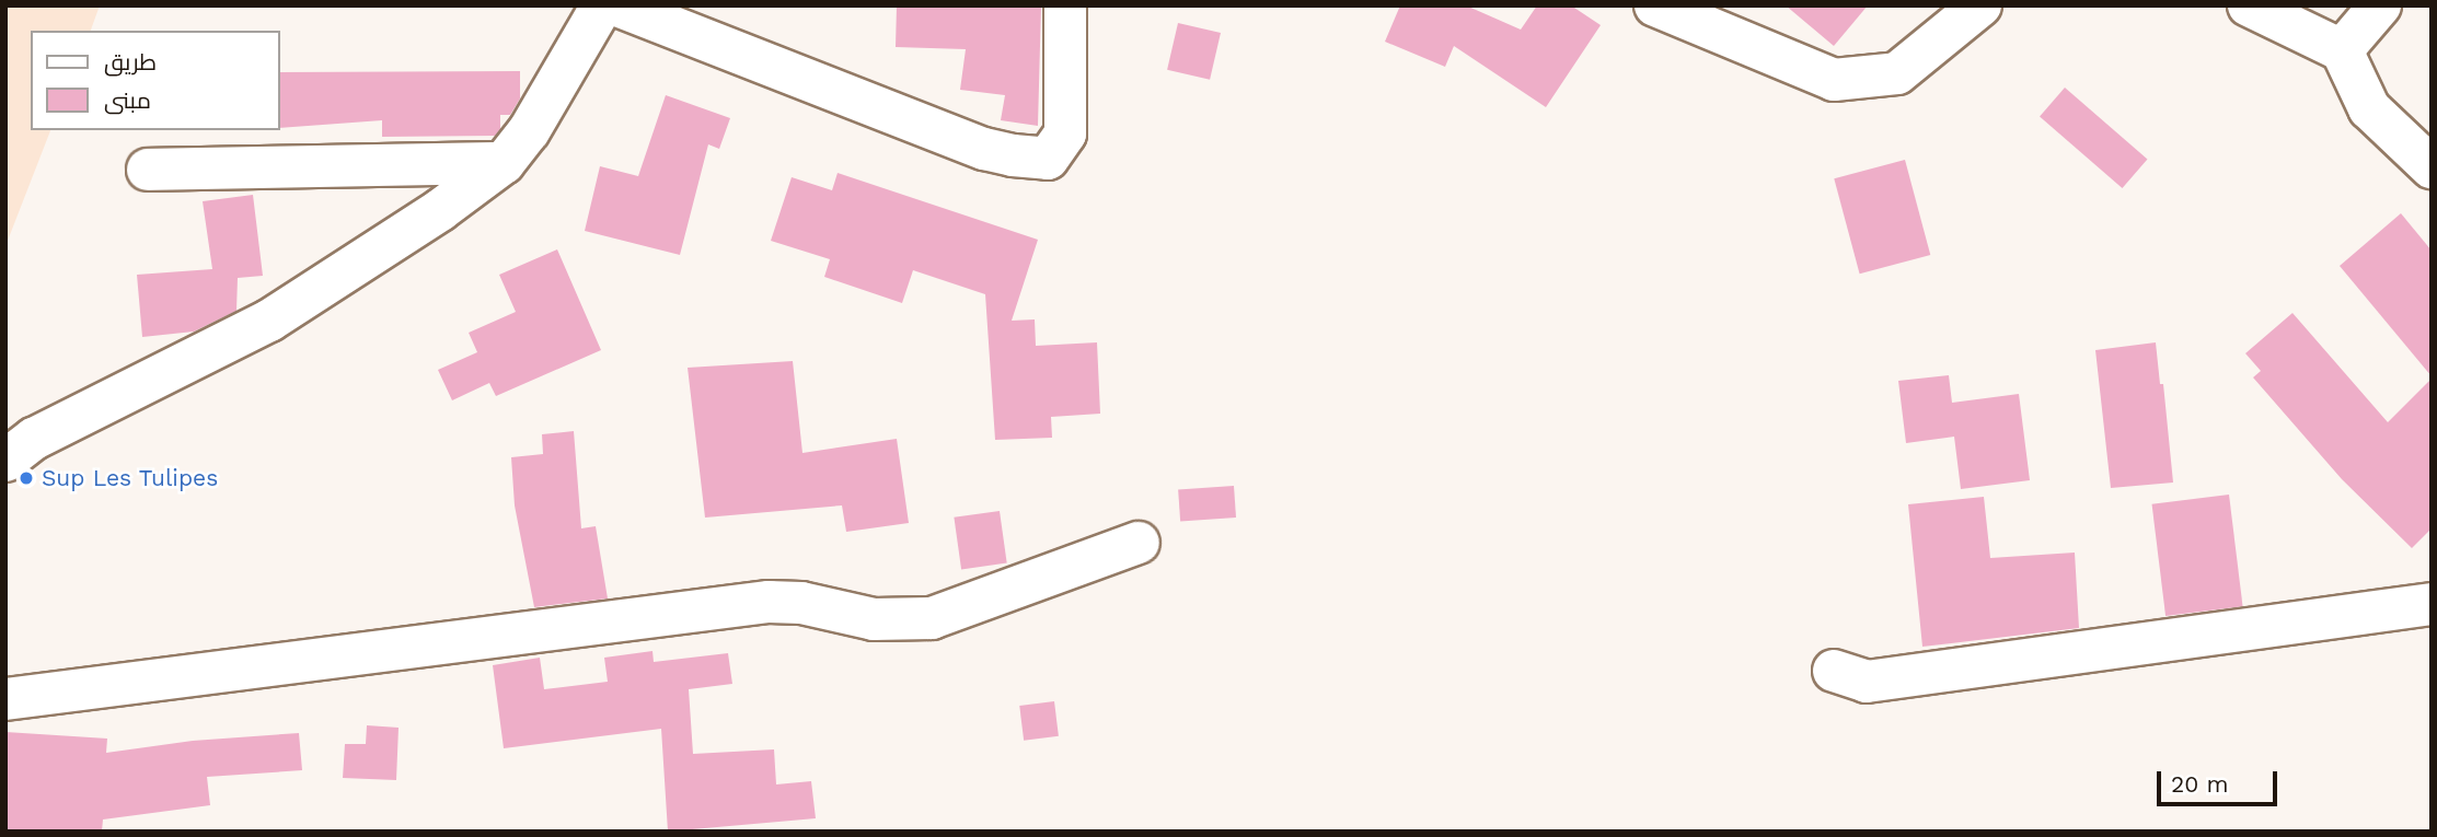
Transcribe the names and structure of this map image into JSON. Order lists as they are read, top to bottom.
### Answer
{
  "places": ["Sup Les Tulipes"],
  "legend": ["طريق", "مبنى"],
  "scale_bar": "20 m"
}
